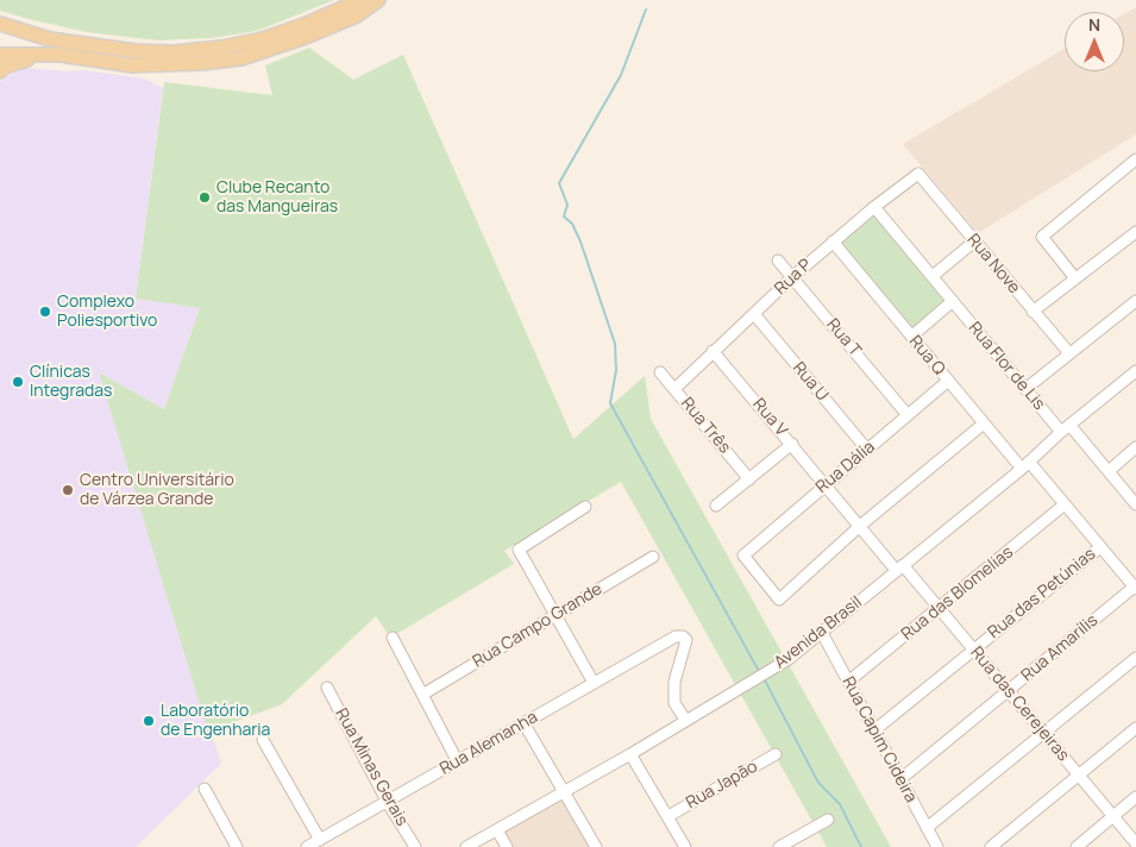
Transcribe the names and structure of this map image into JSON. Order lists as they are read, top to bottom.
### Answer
{
  "streets": {
    "street": [
      "Rua Nove",
      "Rua P",
      "Rua T",
      "Rua Q",
      "Rua Flor de Lis",
      "Rua U",
      "Rua V",
      "Rua Três",
      "Rua Dália",
      "Rua das Blomelias",
      "Rua das Petúnias",
      "Rua Campo Grande",
      "Avenida Brasil",
      "Rua Amarílis",
      "Rua das Cerejeiras",
      "Rua Capim Cideira",
      "Rua Alemanha",
      "Rua Minas Gerais",
      "Rua Japão"
    ]
  },
  "crossings": [
    ["Rua Nove", "Rua P"],
    ["Rua P", "Rua T"],
    ["Rua P", "Rua Q"],
    ["Rua P", "Rua Flor de Lis"],
    ["Rua P", "Rua U"],
    ["Rua P", "Rua V"],
    ["Rua P", "Rua Três"],
    ["Rua T", "Rua Dália"],
    ["Rua Q", "Rua Dália"],
    ["Rua Q", "Rua das Blomelias"],
    ["Rua Q", "Rua das Petúnias"],
    ["Rua Q", "Avenida Brasil"],
    ["Rua Q", "Rua Amarílis"],
    ["Rua Flor de Lis", "Avenida Brasil"],
    ["Rua U", "Rua Dália"],
    ["Rua V", "Rua Dália"],
    ["Rua V", "Rua das Cerejeiras"],
    ["Rua Dália", "Rua das Cerejeiras"],
    ["Rua das Blomelias", "Rua das Cerejeiras"],
    ["Rua das Blomelias", "Rua Capim Cideira"],
    ["Rua das Petúnias", "Rua das Cerejeiras"],
    ["Rua das Petúnias", "Rua Capim Cideira"],
    ["Avenida Brasil", "Rua das Cerejeiras"],
    ["Avenida Brasil", "Rua Capim Cideira"],
    ["Avenida Brasil", "Rua Alemanha"],
    ["Rua Amarílis", "Rua das Cerejeiras"],
    ["Rua Amarílis", "Rua Capim Cideira"],
    ["Rua Alemanha", "Rua Minas Gerais"]
  ],
  "places": [
    "Clube Recanto das Mangueiras",
    "Complexo Poliesportivo",
    "Clínicas Integradas",
    "Centro Universitário de Várzea Grande",
    "Laboratório de Engenharia"
  ],
  "north": "top"
}
